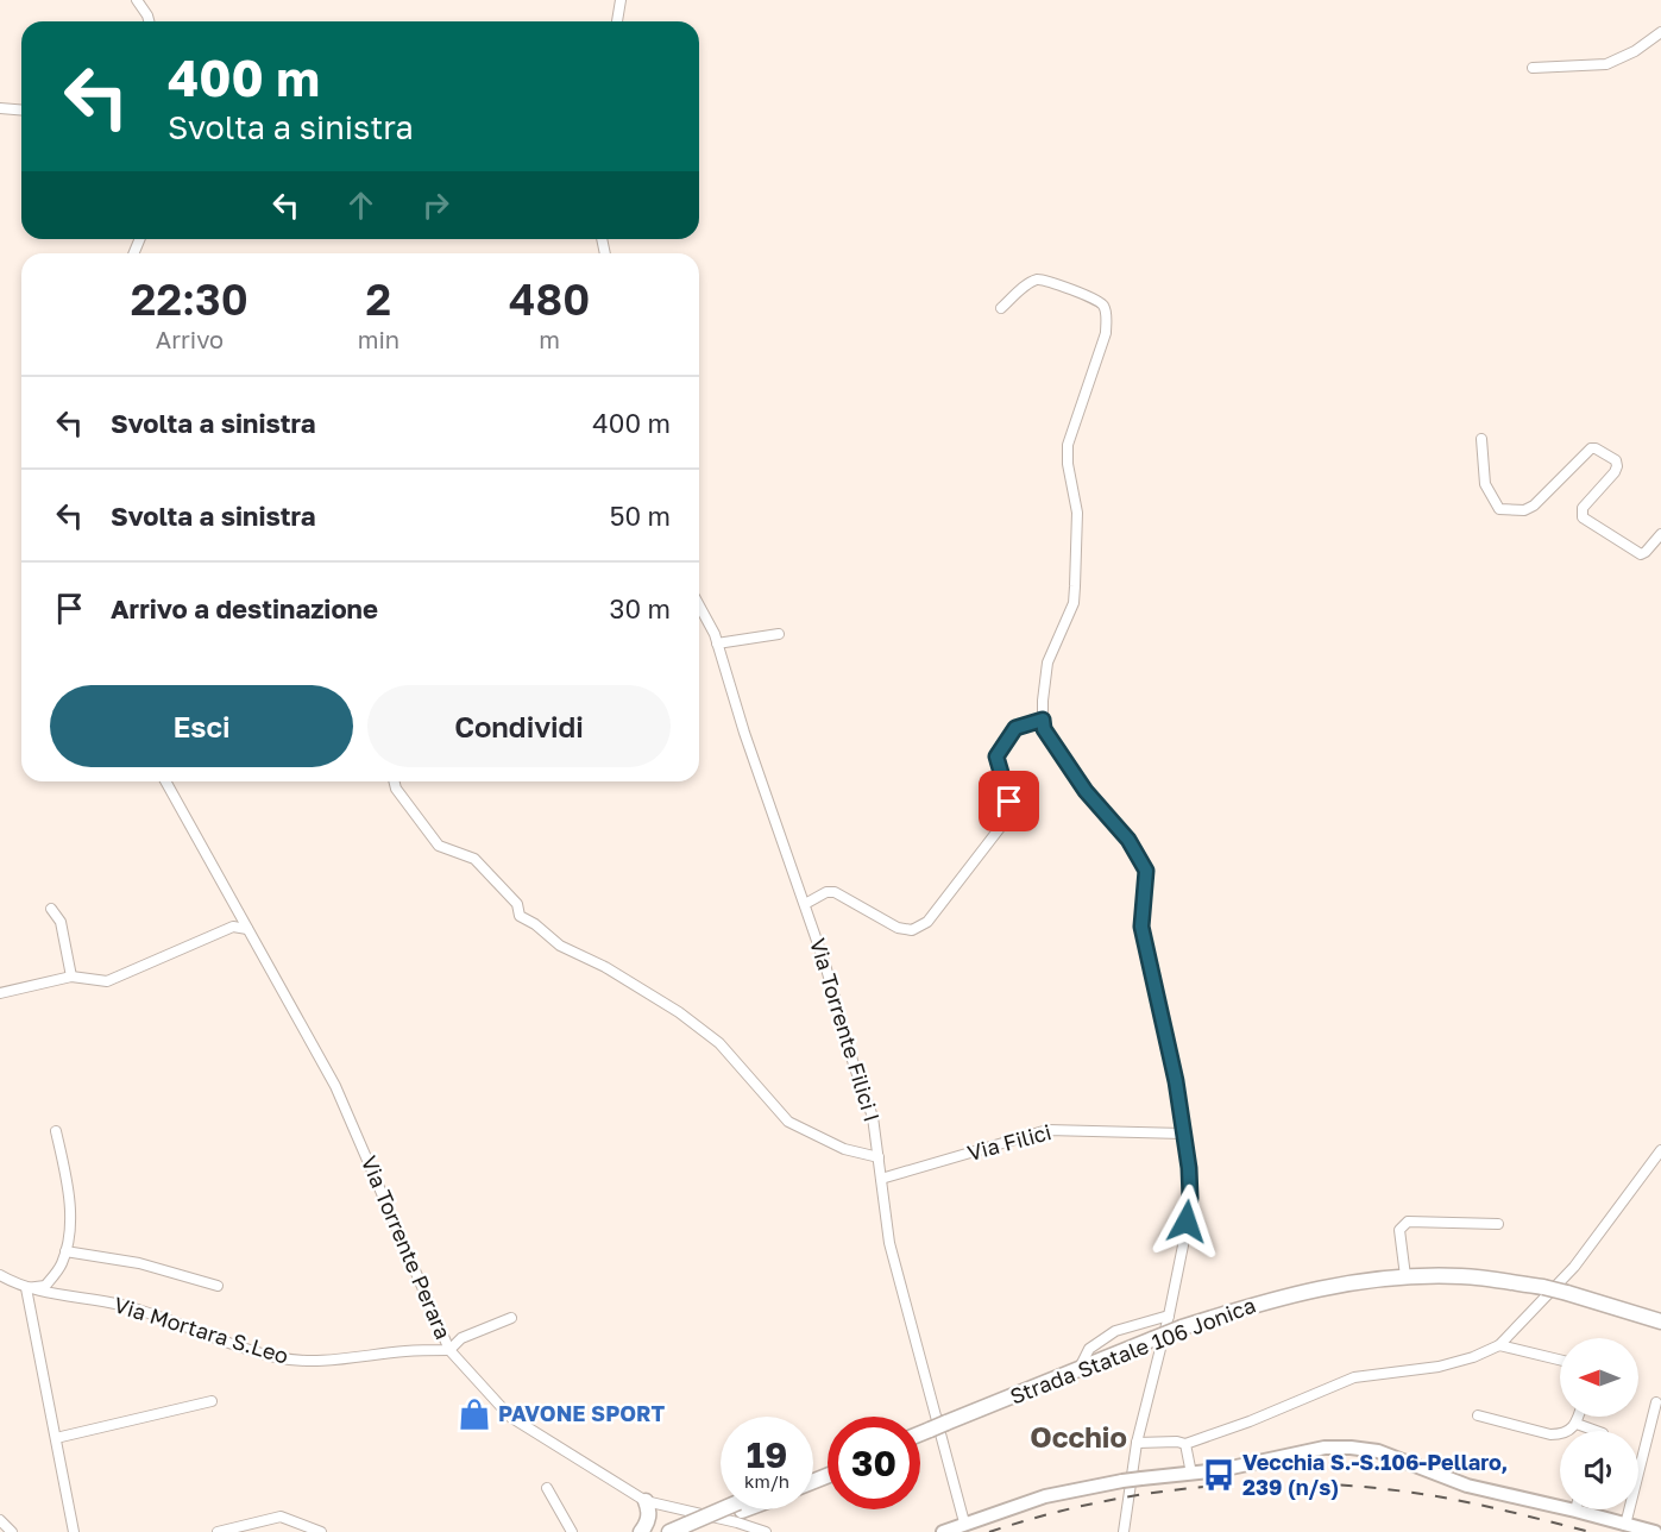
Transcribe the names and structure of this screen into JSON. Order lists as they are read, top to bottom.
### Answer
{
  "streets": {
    "main road": ["Strada Statale 106 Jonica"],
    "street": [
      "Via Torrente Filici I",
      "Via Filici",
      "Via Torrente Perara",
      "Via Mortara S.Leo"
    ]
  },
  "crossings": [
    ["Via Torrente Filici I", "Via Filici"],
    ["Via Torrente Perara", "Via Mortara S.Leo"]
  ],
  "districts": ["Occhio"],
  "places": {
    "shop": ["PAVONE SPORT"],
    "bus stop": ["Vecchia S.-S.106-Pellaro, 239 (n/s)"]
  },
  "north": "left",
  "page": {
    "turn": ["400 m", "Svolta a sinistra"],
    "eta": [
      "22:30",
      "Arrivo",
      "2",
      "min",
      "480",
      "m"
    ],
    "list": [
      {
        "name": "Svolta a sinistra",
        "value": "400 m"
      },
      {
        "name": "Svolta a sinistra",
        "value": "50 m"
      },
      {
        "name": "Arrivo a destinazione",
        "value": "30 m"
      }
    ],
    "buttons": ["Esci", "Condividi"],
    "speed": "19 km/h",
    "limit": "30"
  }
}
